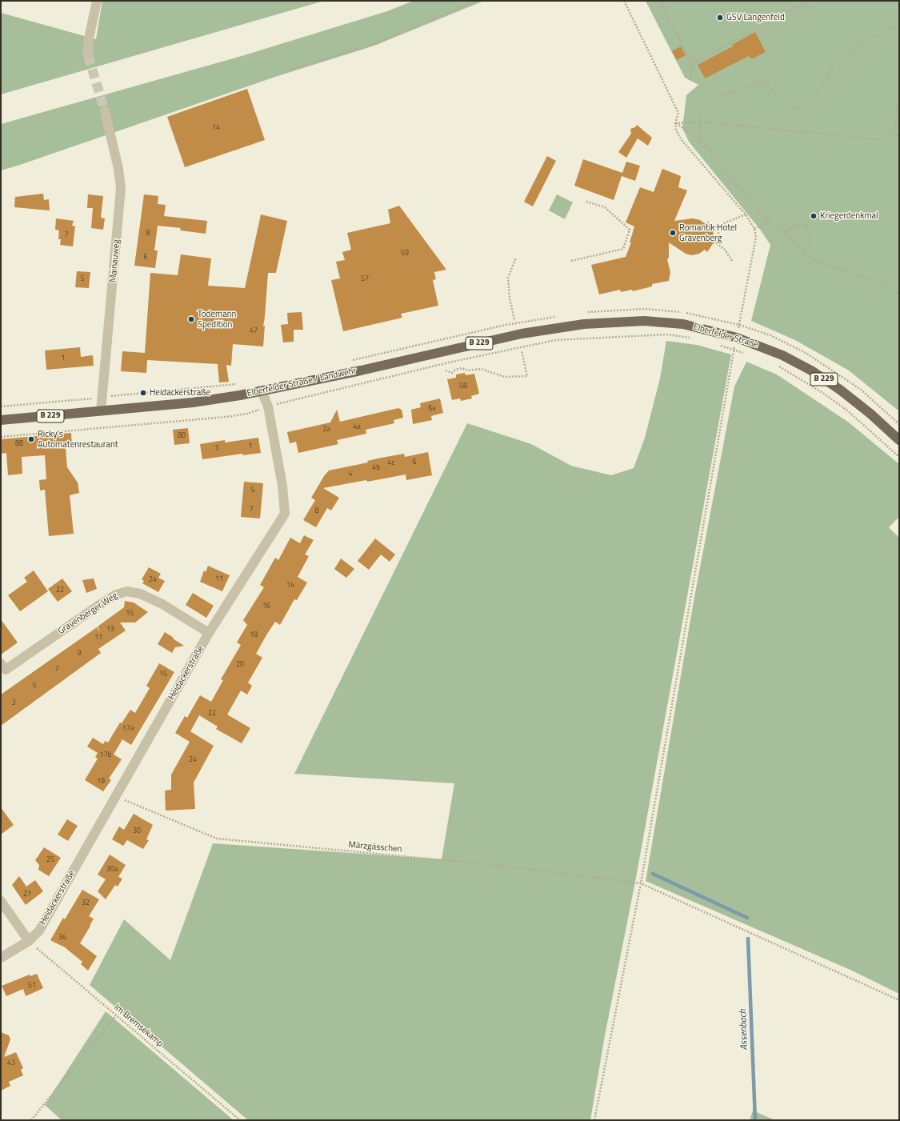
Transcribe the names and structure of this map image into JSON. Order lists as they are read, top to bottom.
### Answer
{
  "streets": {
    "main road": ["Elberfelder Straße", "B 229", "Elberfelder Straße / Landwehr"],
    "street": ["Mainauweg", "Gravenberger Weg", "Heidackerstraße"],
    "path": ["Märzgässchen", "Im Bremsekamp"]
  },
  "crossings": [
    ["Mainauweg", "Elberfelder Straße / Landwehr"],
    ["Elberfelder Straße", "Elberfelder Straße / Landwehr"],
    ["Elberfelder Straße / Landwehr", "Heidackerstraße"],
    ["Gravenberger Weg", "Heidackerstraße"],
    ["Heidackerstraße", "Märzgässchen"],
    ["Heidackerstraße", "Im Bremsekamp"]
  ],
  "water": ["Assenbach"],
  "places": [
    "GSV Langenfeld",
    "Kriegerdenkmal",
    "Romantik Hotel Gravenberg",
    "Todemann Spedition",
    "Heidackerstraße",
    "Ricky's Automatenrestaurant"
  ],
  "house_numbers": [
    "14",
    "8",
    "7",
    "59",
    "6",
    "5",
    "57",
    "47",
    "1",
    "58",
    "6a",
    "4a",
    "2a",
    "80",
    "88",
    "1",
    "3",
    "6",
    "4c",
    "4b",
    "4",
    "5",
    "7",
    "8",
    "11",
    "24",
    "14",
    "22",
    "16",
    "15",
    "13",
    "18",
    "11",
    "9",
    "20",
    "7",
    "15",
    "5",
    "3",
    "22",
    "17a",
    "17b",
    "24",
    "19",
    "30",
    "25",
    "30a",
    "27",
    "32",
    "34",
    "51",
    "43"
  ]
}
